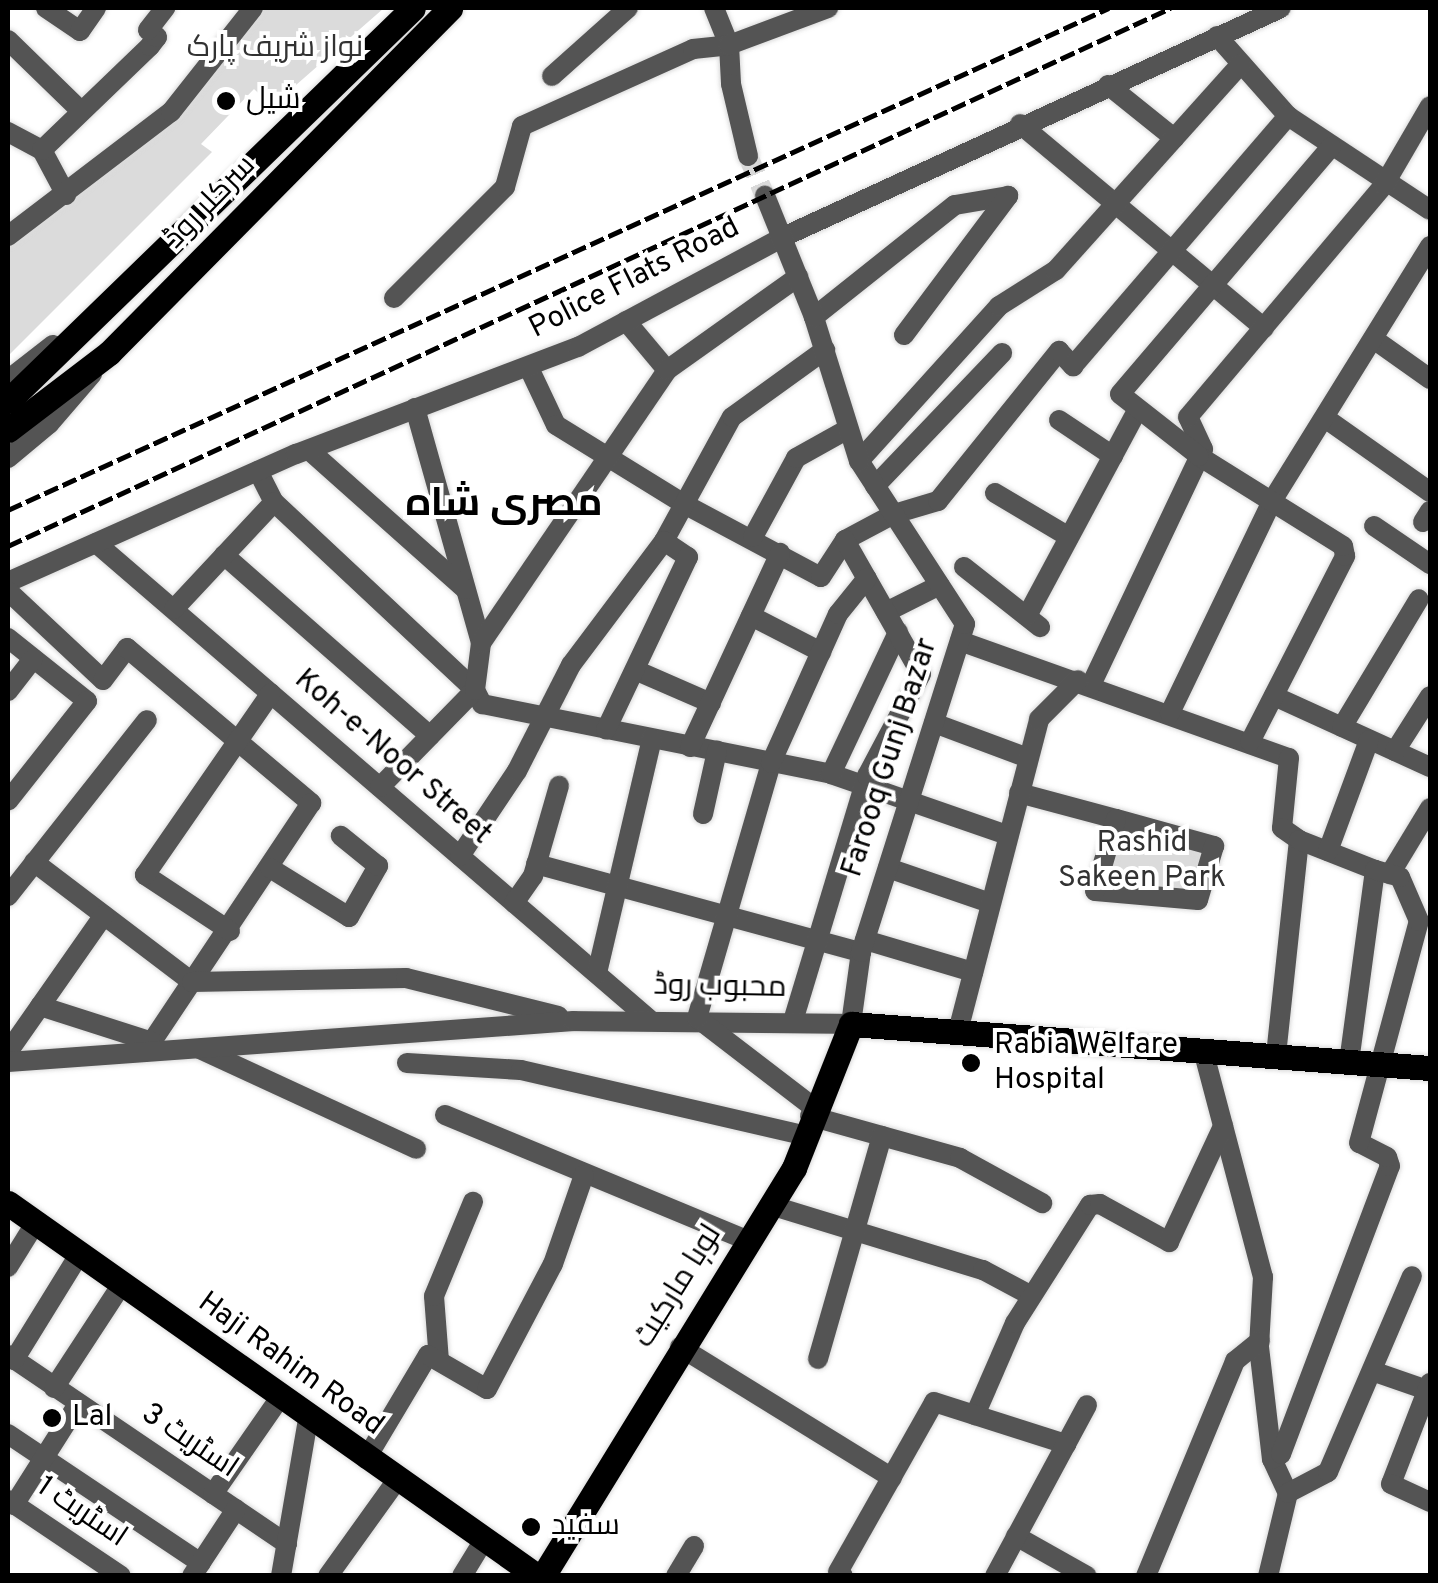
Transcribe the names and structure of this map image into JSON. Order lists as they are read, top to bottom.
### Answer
{
  "streets": {
    "main road": [
      "سرکلر روڈ",
      "محبوب روڈ",
      "لوہا مارکیٹ",
      "Haji Rahim Road"
    ],
    "street": [
      "Police Flats Road",
      "Koh-e-Noor Street",
      "Farooq Gunj Bazar",
      "اسٹریٹ 3",
      "اسٹریٹ 1"
    ]
  },
  "crossings": [
    ["Police Flats Road", "Koh-e-Noor Street"],
    ["Police Flats Road", "Farooq Gunj Bazar"],
    ["Koh-e-Noor Street", "محبوب روڈ"],
    ["Farooq Gunj Bazar", "محبوب روڈ"],
    ["Farooq Gunj Bazar", "لوہا مارکیٹ"],
    ["محبوب روڈ", "لوہا مارکیٹ"],
    ["لوہا مارکیٹ", "Haji Rahim Road"]
  ],
  "districts": ["مصری شاہ"],
  "parks": ["نواز شریف پارک", "Rashid Sakeen Park"],
  "places": [
    "شیل",
    "Rabia Welfare Hospital",
    "Lal",
    "سفید"
  ]
}
